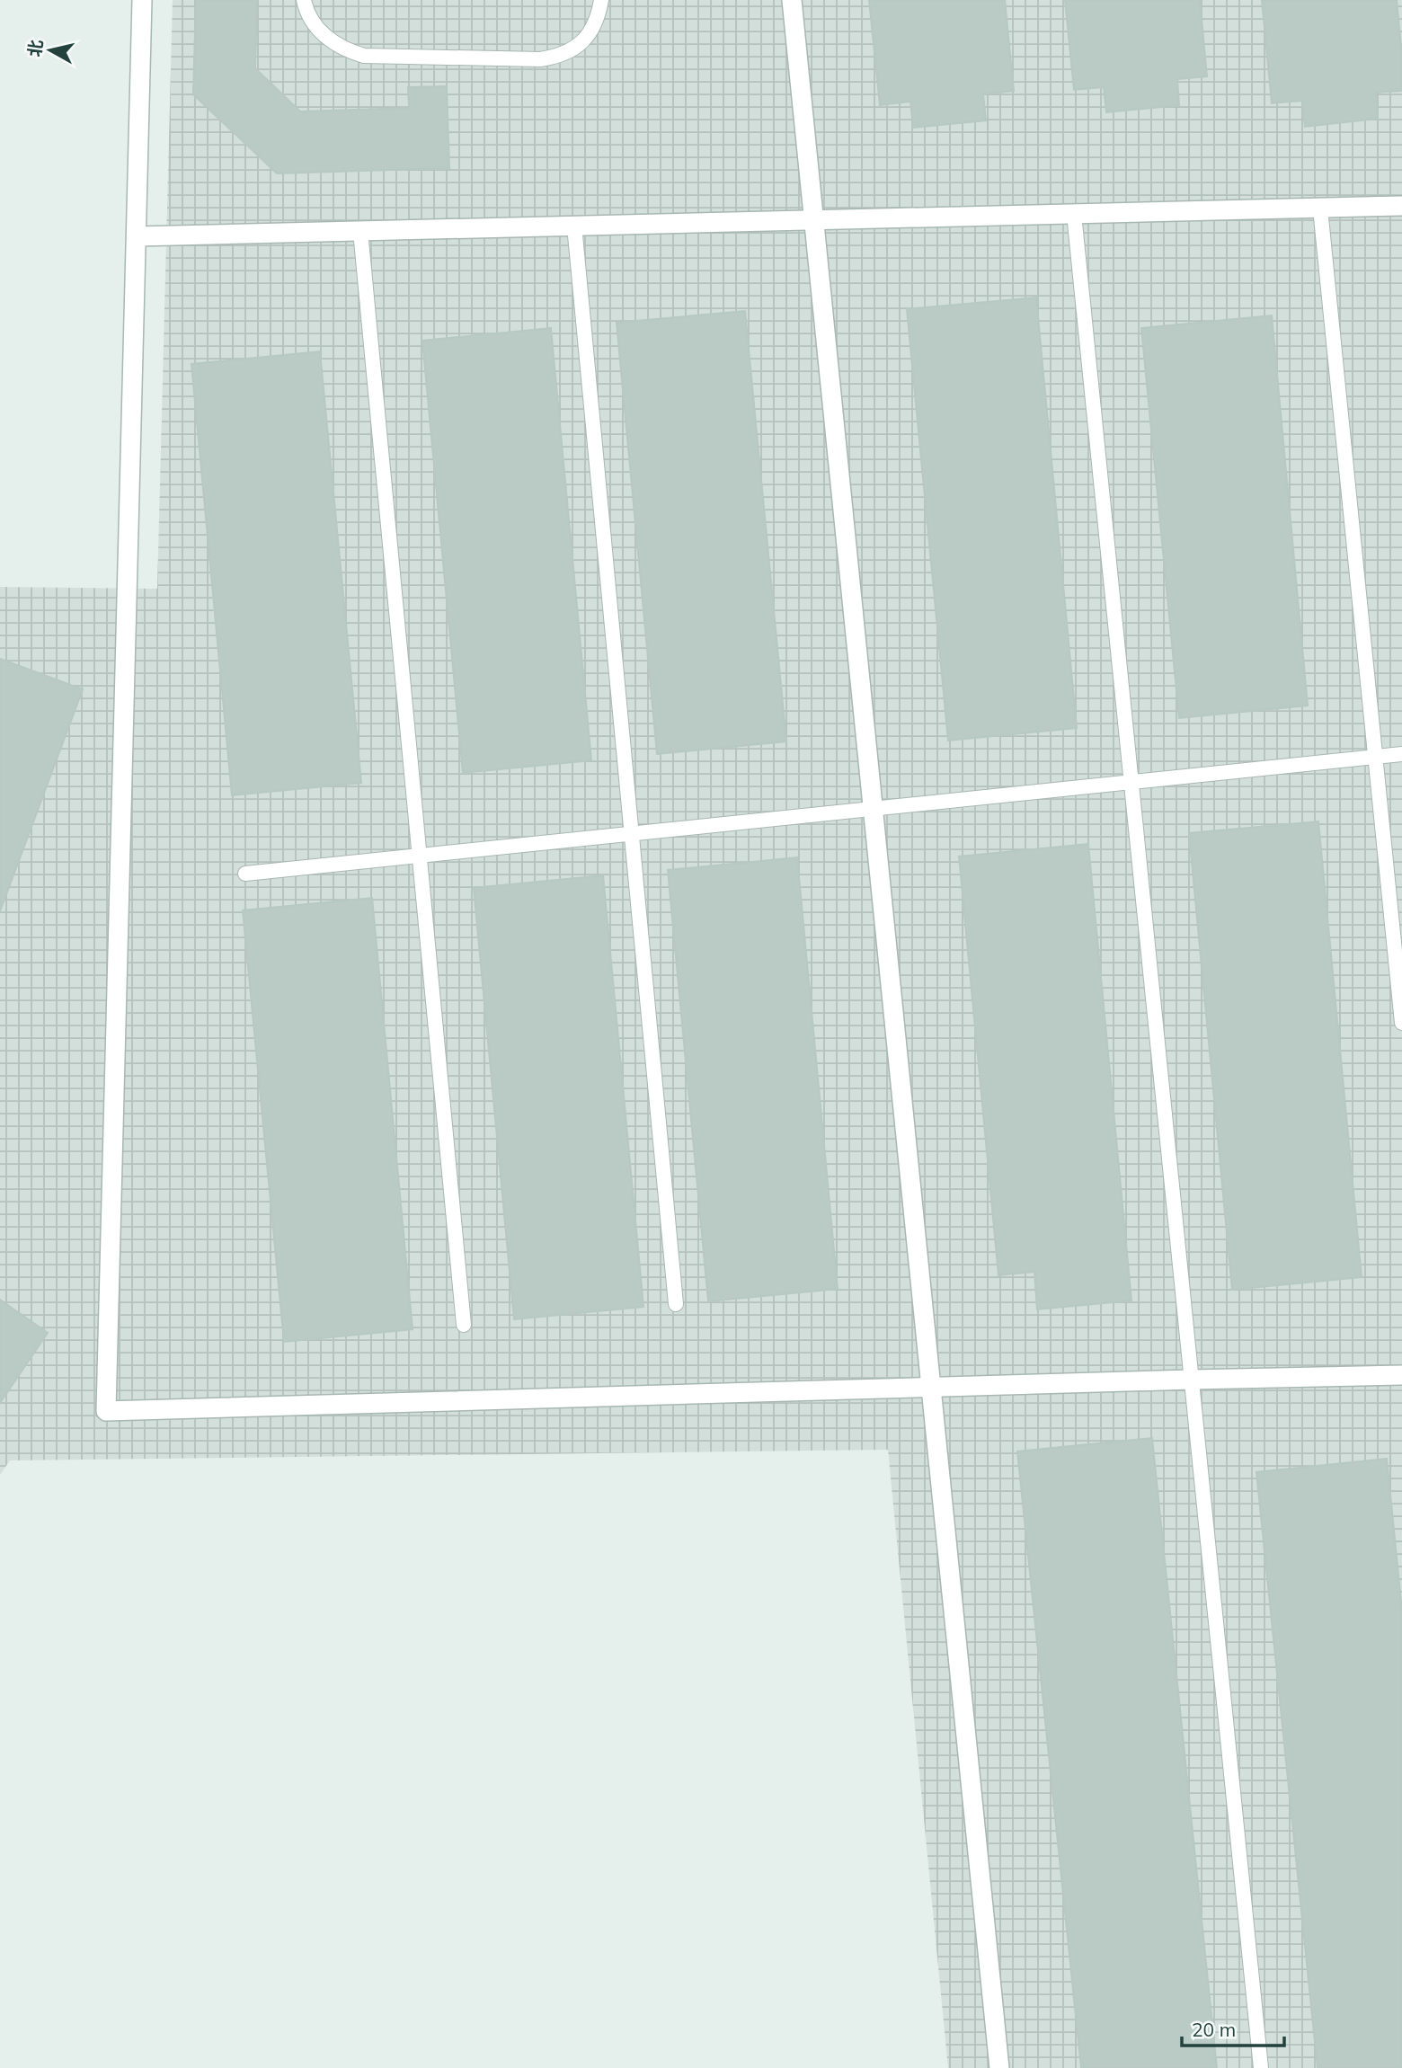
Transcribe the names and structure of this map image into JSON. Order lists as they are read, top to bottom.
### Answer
{
  "scale_bar": "20 m",
  "north": "left"
}
